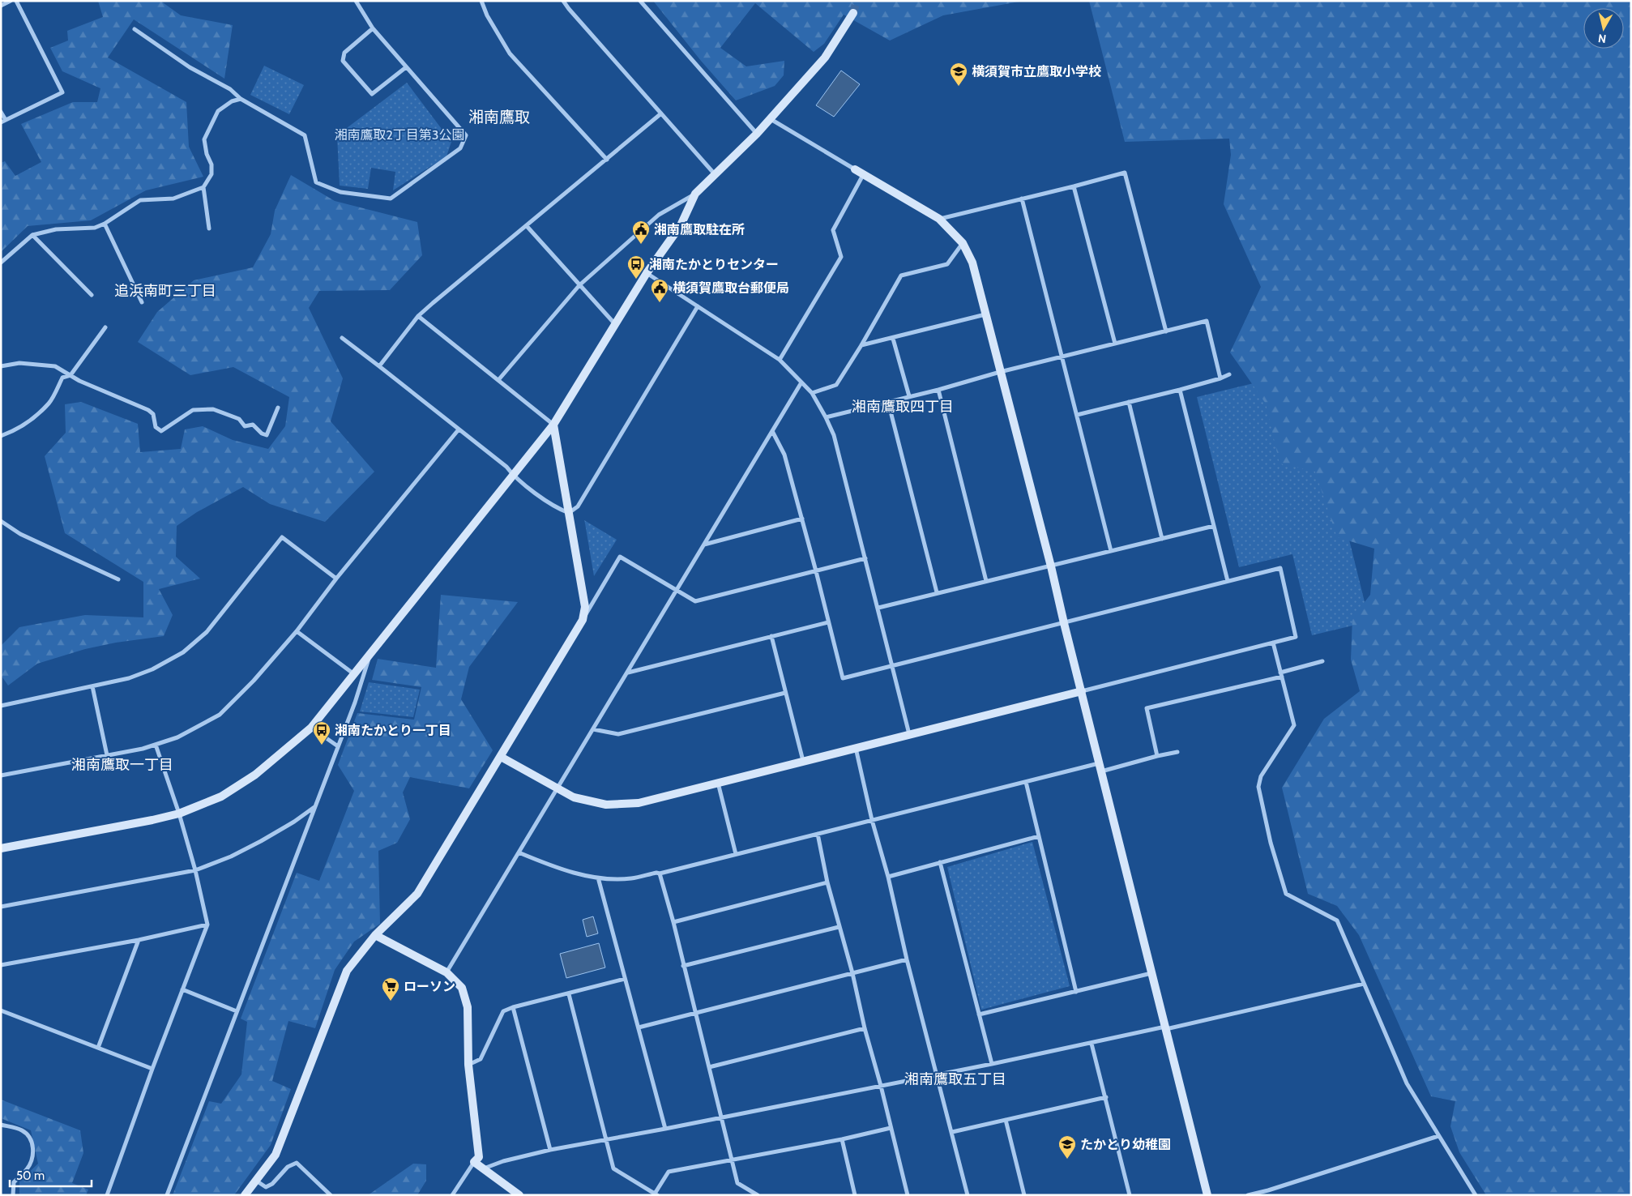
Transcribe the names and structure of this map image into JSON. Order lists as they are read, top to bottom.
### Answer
{
  "districts": [
    "湘南鷹取",
    "追浜南町三丁目",
    "湘南鷹取四丁目",
    "湘南鷹取一丁目",
    "湘南鷹取五丁目"
  ],
  "parks": ["湘南鷹取2丁目第3公園"],
  "places": {
    "school or university": ["横須賀市立鷹取小学校", "たかとり幼稚園"],
    "public building": ["湘南鷹取駐在所", "横須賀鷹取台郵便局"],
    "bus stop": ["湘南たかとりセンター", "湘南たかとり一丁目"],
    "supermarket": ["ローソン"]
  },
  "scale_bar": "50 m",
  "north": "bottom"
}
